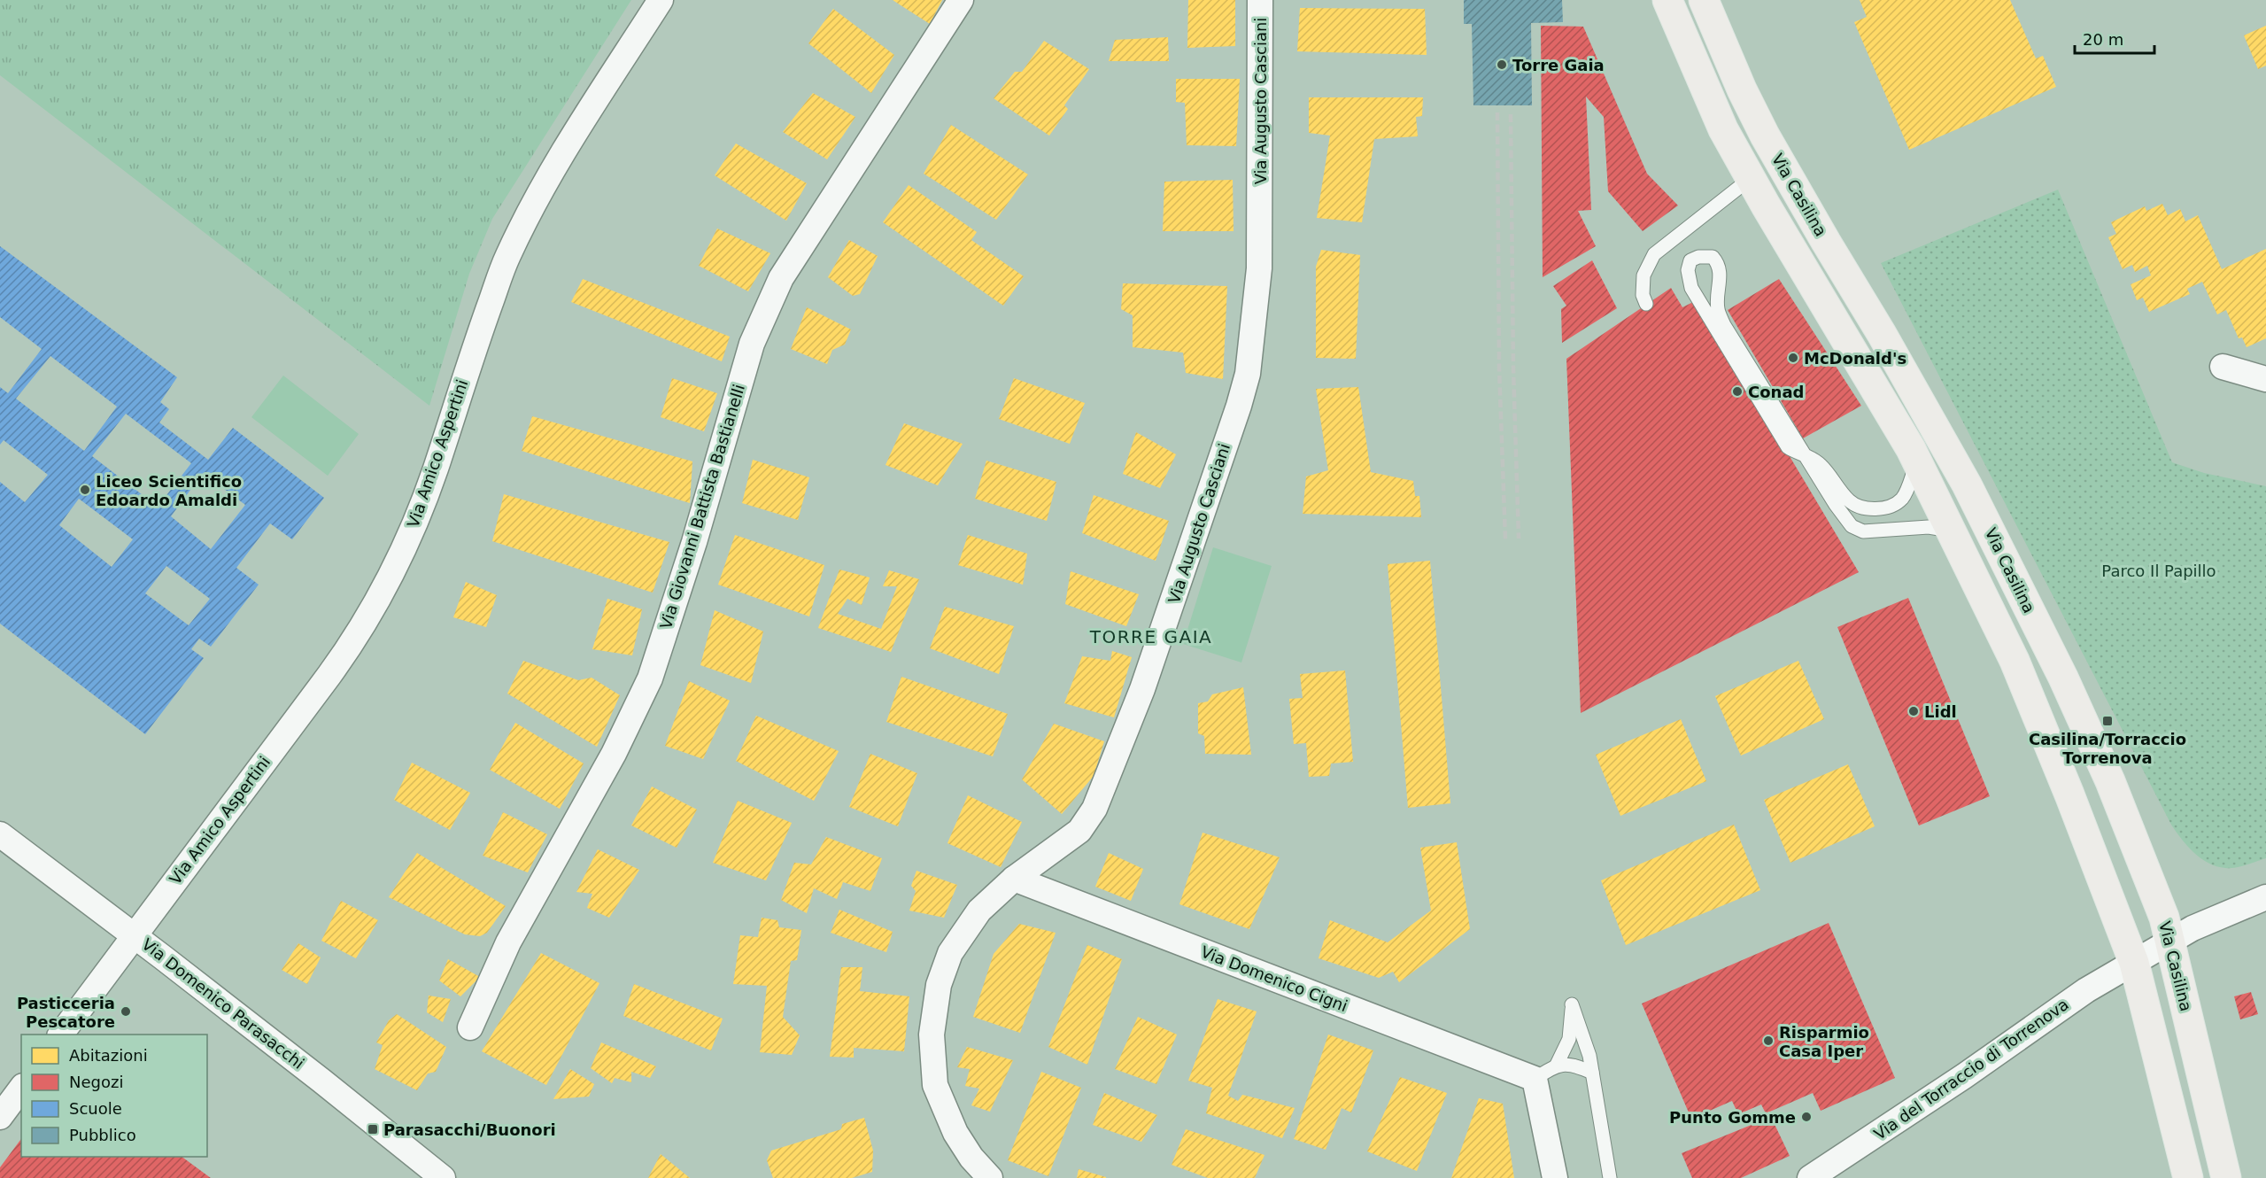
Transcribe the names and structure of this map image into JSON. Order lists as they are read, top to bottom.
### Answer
{
  "streets": {
    "main road": ["Via Casilina"],
    "street": [
      "Via Augusto Casciani",
      "Via Amico Aspertini",
      "Via Giovanni Battista Bastianelli",
      "Via Domenico Cigni",
      "Via Domenico Parasacchi",
      "Via del Torraccio di Torrenova"
    ]
  },
  "crossings": [
    ["Via Augusto Casciani", "Via Domenico Cigni"],
    ["Via Casilina", "Via del Torraccio di Torrenova"],
    ["Via Amico Aspertini", "Via Domenico Parasacchi"]
  ],
  "districts": ["TORRE GAIA"],
  "parks": ["Parco Il Papillo"],
  "places": {
    "other": [
      "Torre Gaia",
      "McDonald's",
      "Conad",
      "Liceo Scientifico Edoardo Amaldi",
      "Lidl",
      "Pasticceria Pescatore",
      "Risparmio Casa Iper",
      "Punto Gomme"
    ],
    "transit": ["Casilina/Torraccio Torrenova", "Parasacchi/Buonori"]
  },
  "legend": [
    "Abitazioni",
    "Negozi",
    "Scuole",
    "Pubblico"
  ],
  "scale_bar": "20 m"
}
